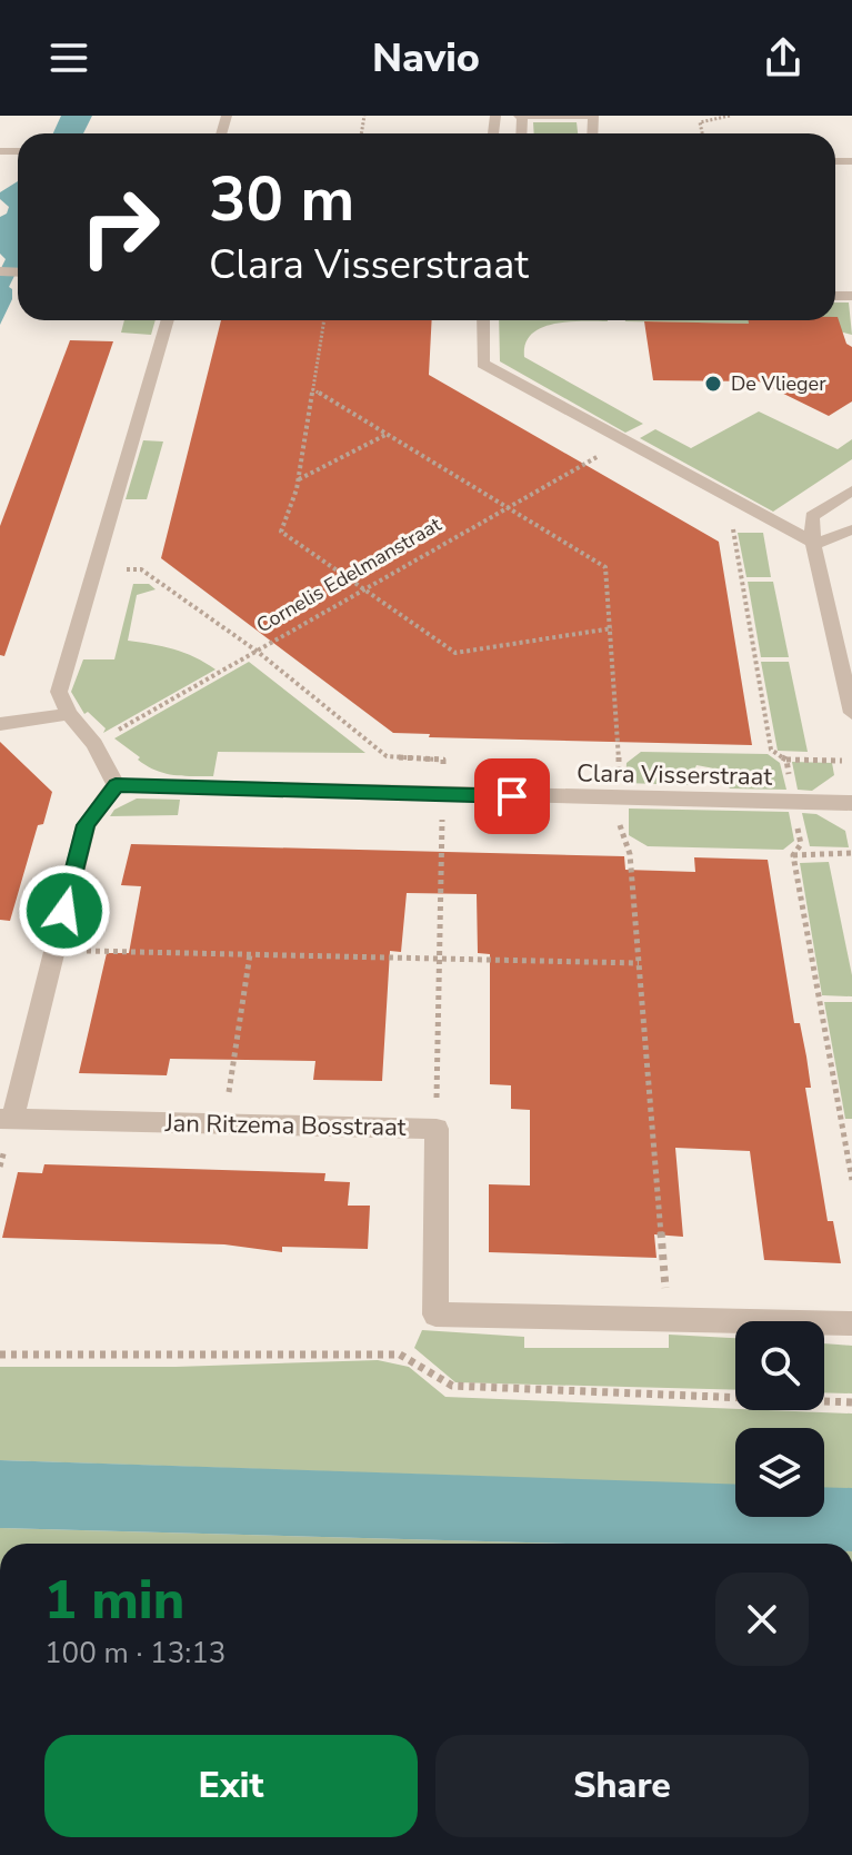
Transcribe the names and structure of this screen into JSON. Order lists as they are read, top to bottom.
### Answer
{
  "streets": {
    "street": ["Clara Visserstraat", "Jan Ritzema Bosstraat"],
    "path": ["Cornelis Edelmanstraat"]
  },
  "crossings": [
    ["Clara Visserstraat", "Jan Ritzema Bosstraat"]
  ],
  "places": ["De Vlieger"],
  "page": {
    "header": "Navio",
    "turn": ["30 m", "Clara Visserstraat"],
    "heading": ["1 min", "100 m · 13:13"],
    "buttons": ["Exit", "Share"]
  }
}
